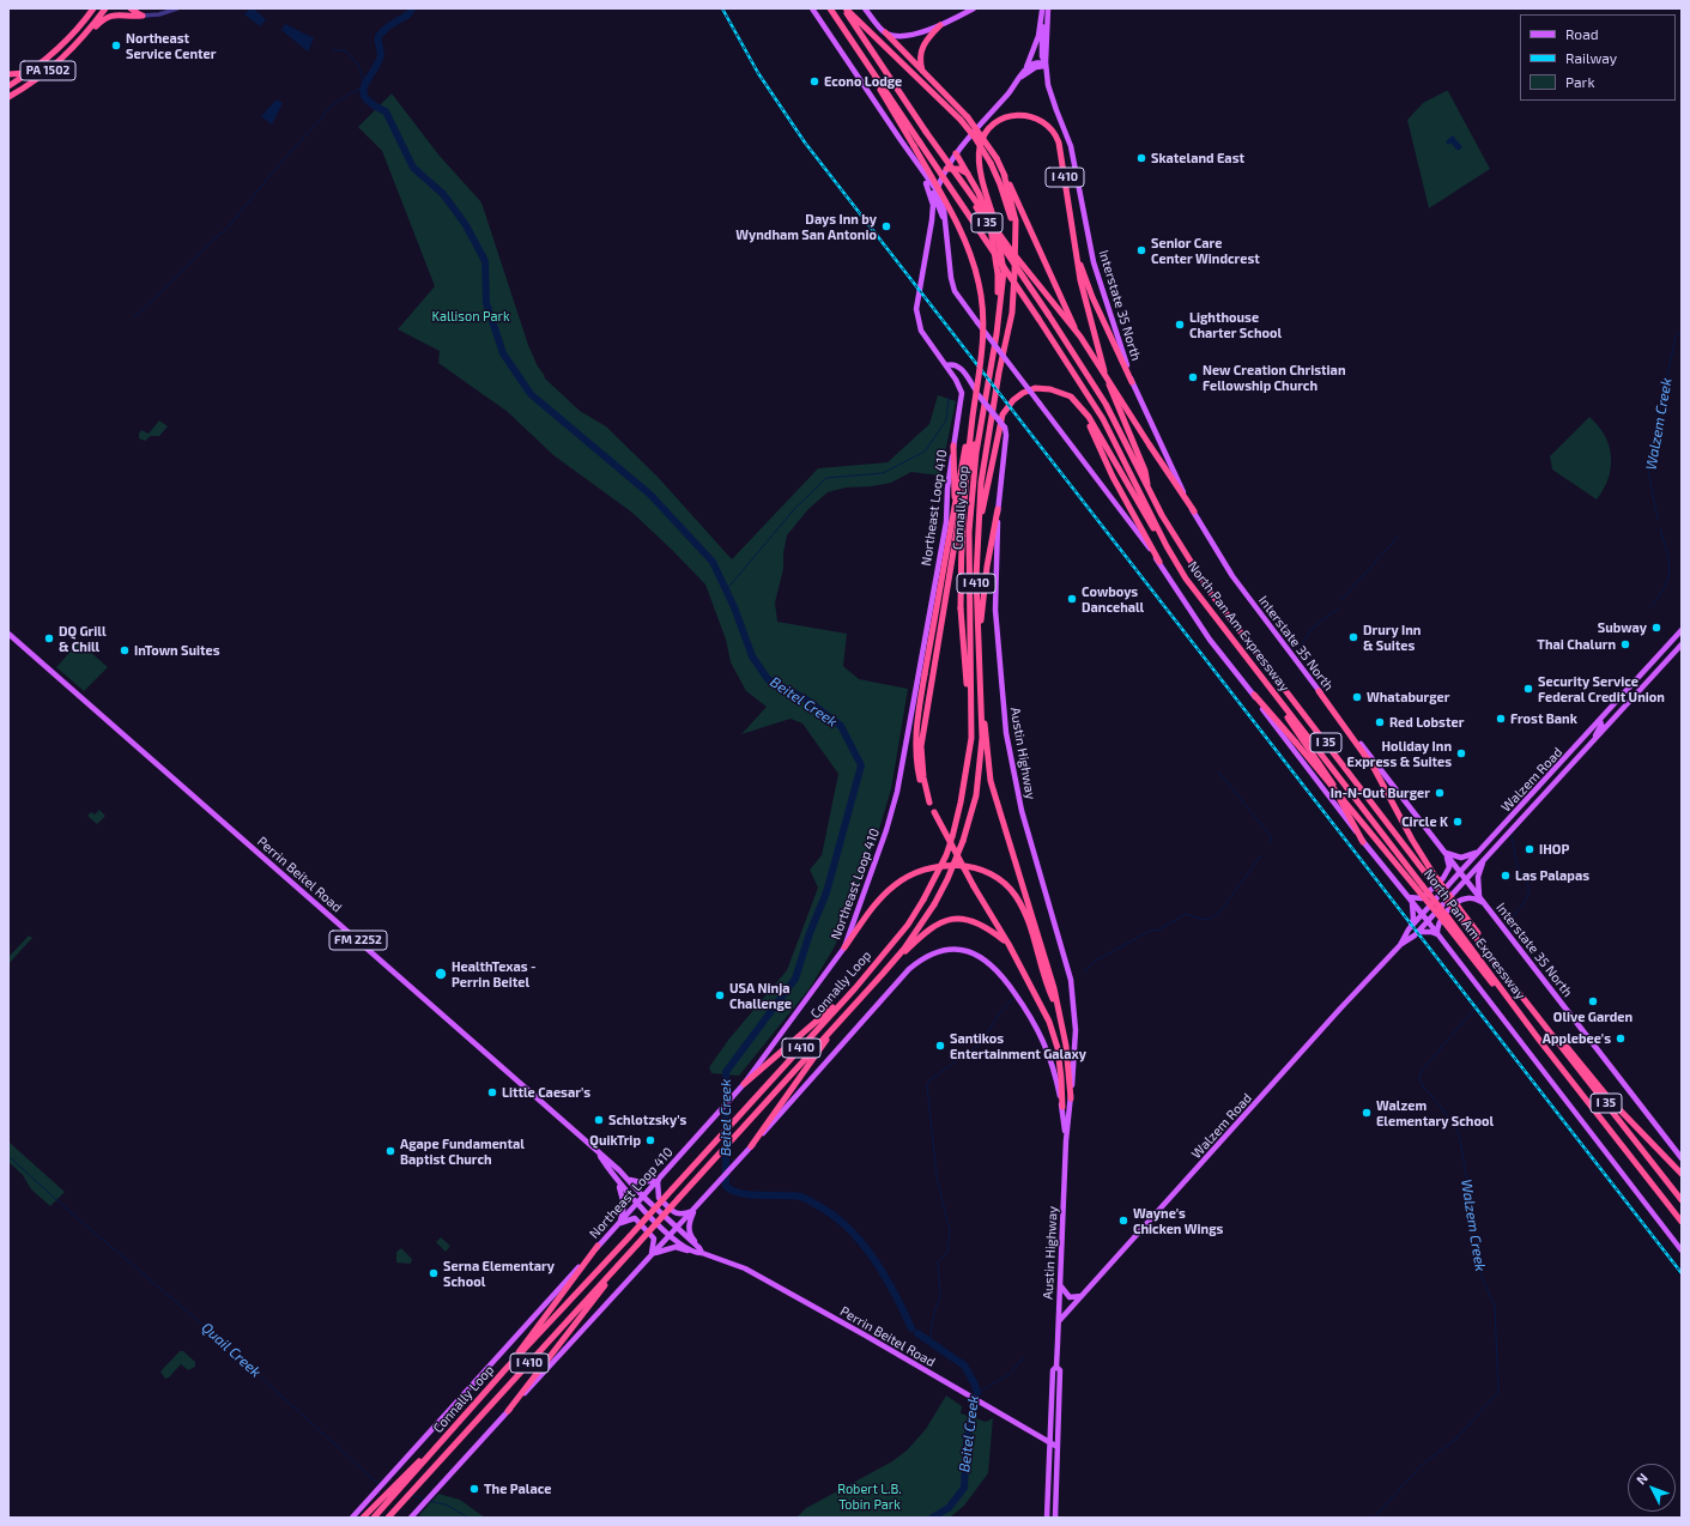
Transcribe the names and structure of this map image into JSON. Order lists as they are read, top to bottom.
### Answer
{
  "streets": {
    "highway": [
      "PA 1502",
      "I 410",
      "I 35",
      "Connally Loop",
      "North Pan Am Expressway"
    ],
    "main road": [
      "Interstate 35 North",
      "Northeast Loop 410",
      "Austin Highway",
      "Walzem Road",
      "Perrin Beitel Road",
      "FM 2252"
    ]
  },
  "crossings": [
    ["I 410", "Connally Loop"],
    ["I 410", "North Pan Am Expressway"],
    ["Interstate 35 North", "Walzem Road"],
    ["Northeast Loop 410", "Perrin Beitel Road"],
    ["Austin Highway", "Walzem Road"],
    ["Austin Highway", "Perrin Beitel Road"]
  ],
  "water": ["Walzem Creek", "Beitel Creek", "Quail Creek"],
  "parks": ["Kallison Park", "Robert L.B. Tobin Park"],
  "places": [
    "Northeast Service Center",
    "Econo Lodge",
    "Skateland East",
    "Days Inn by Wyndham San Antonio",
    "Senior Care Center Windcrest",
    "Lighthouse Charter School",
    "New Creation Christian Fellowship Church",
    "Cowboys Dancehall",
    "Subway",
    "Drury Inn & Suites",
    "DQ Grill & Chill",
    "Thai Chalurn",
    "InTown Suites",
    "Security Service Federal Credit Union",
    "Whataburger",
    "Frost Bank",
    "Red Lobster",
    "Holiday Inn Express & Suites",
    "In-N-Out Burger",
    "Circle K",
    "IHOP",
    "Las Palapas",
    "HealthTexas - Perrin Beitel",
    "USA Ninja Challenge",
    "Olive Garden",
    "Applebee's",
    "Santikos Entertainment Galaxy",
    "Little Caesar's",
    "Walzem Elementary School",
    "Schlotzsky's",
    "QuikTrip",
    "Agape Fundamental Baptist Church",
    "Wayne's Chicken Wings",
    "Serna Elementary School",
    "The Palace"
  ],
  "legend": ["Road", "Railway", "Park"],
  "north": "top left"
}
